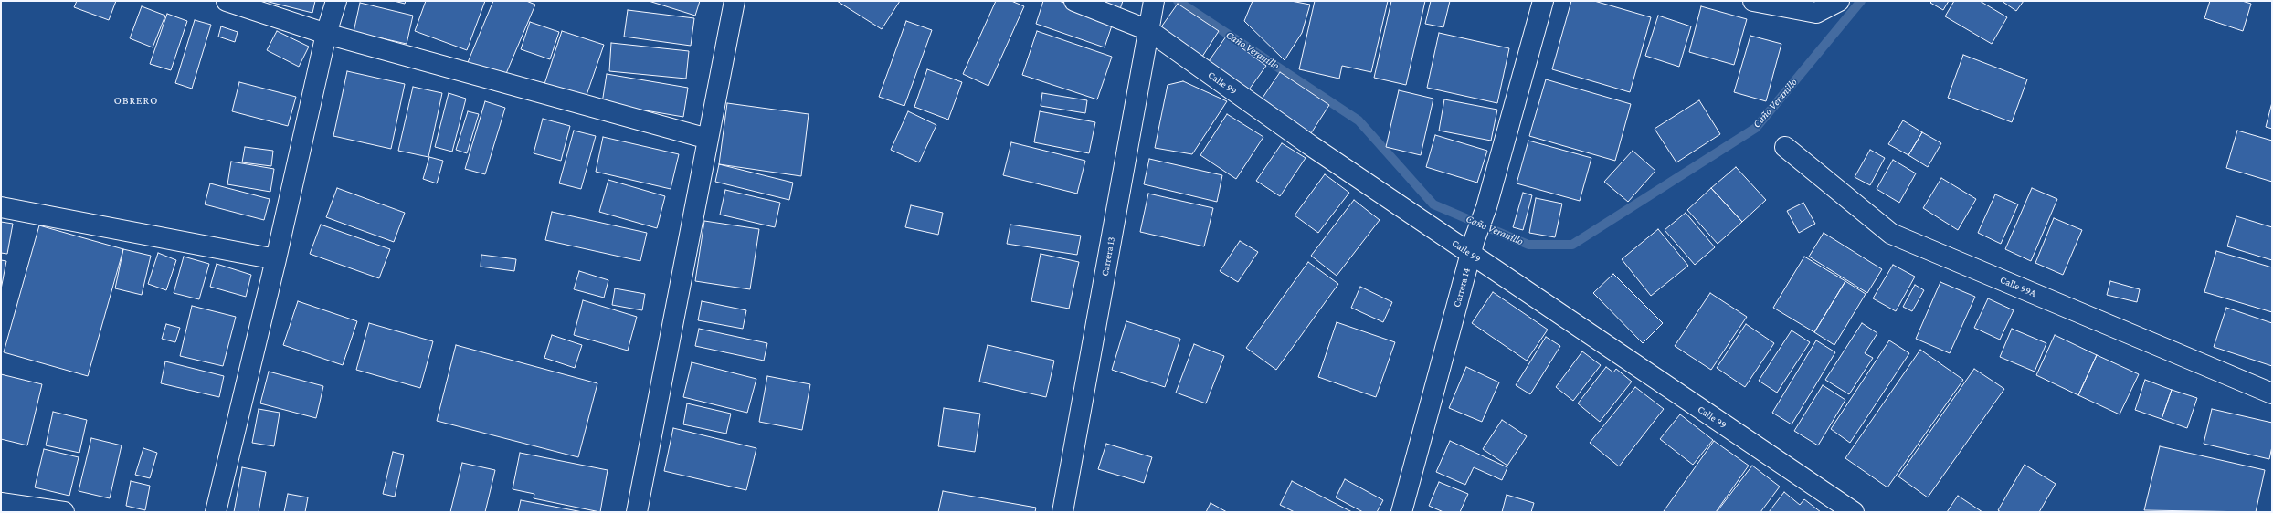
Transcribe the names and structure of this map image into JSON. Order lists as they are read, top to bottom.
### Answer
{
  "streets": {
    "street": [
      "Calle 99",
      "Carrera 13",
      "Calle 99A",
      "Carrera 14"
    ]
  },
  "crossings": [
    ["Calle 99", "Carrera 13"],
    ["Calle 99", "Carrera 14"]
  ],
  "districts": ["OBRERO"],
  "water": ["Caño Veranillo"]
}
